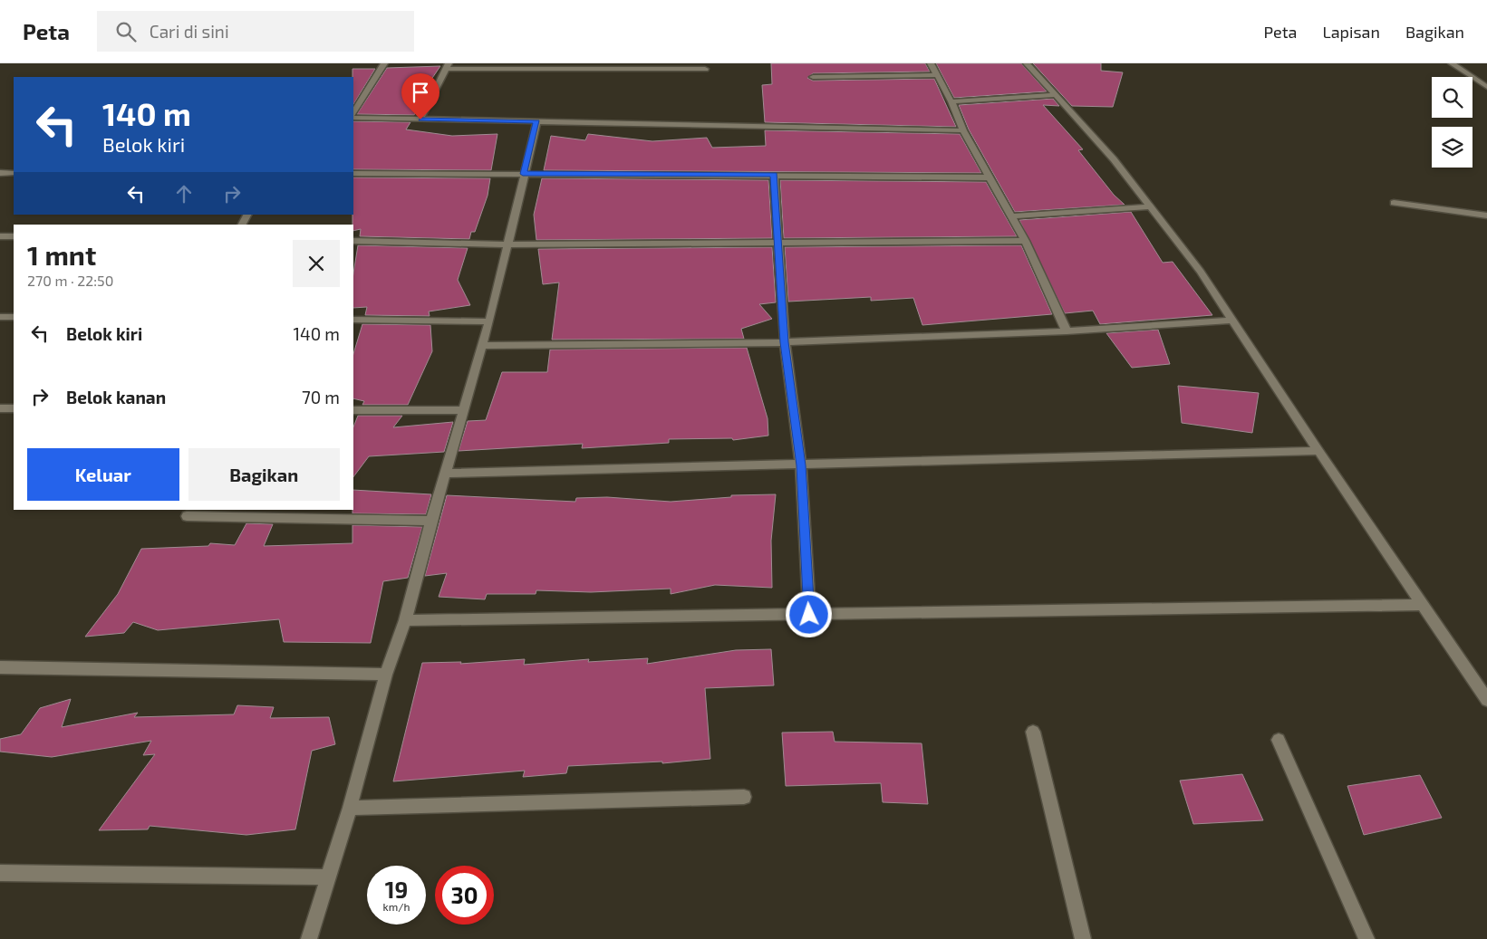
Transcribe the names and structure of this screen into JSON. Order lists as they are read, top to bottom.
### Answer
{
  "page": {
    "header": "Peta",
    "search": "Cari di sini",
    "nav": ["Peta", "Lapisan", "Bagikan"],
    "turn": ["140 m", "Belok kiri"],
    "heading": ["1 mnt", "270 m · 22:50"],
    "list": [
      {
        "name": "Belok kiri",
        "value": "140 m"
      },
      {
        "name": "Belok kanan",
        "value": "70 m"
      }
    ],
    "buttons": ["Keluar", "Bagikan"],
    "speed": "19 km/h",
    "limit": "30"
  }
}
